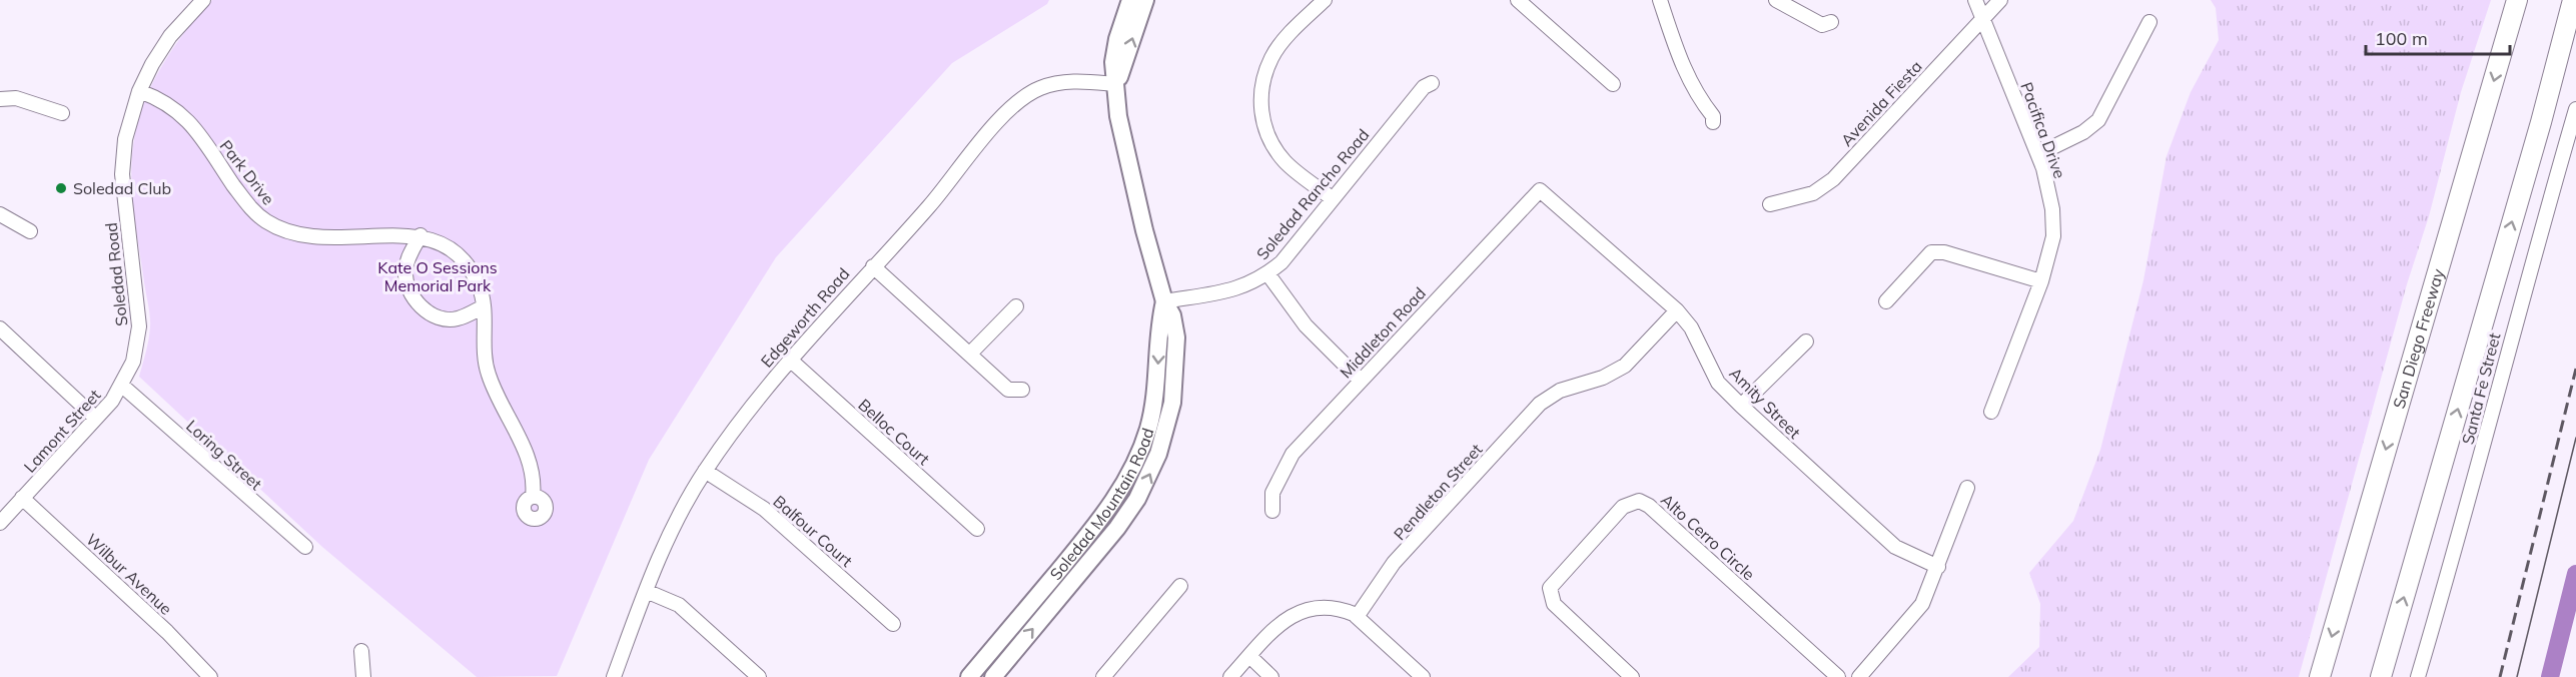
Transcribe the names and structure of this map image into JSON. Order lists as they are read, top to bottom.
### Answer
{
  "streets": {
    "highway": ["San Diego Freeway"],
    "main road": ["Soledad Mountain Road"],
    "street": [
      "Avenida Fiesta",
      "Pacifica Drive",
      "Park Drive",
      "Soledad Rancho Road",
      "Soledad Road",
      "Edgeworth Road",
      "Middleton Road",
      "Santa Fe Street",
      "Amity Street",
      "Lamont Street",
      "Belloc Court",
      "Loring Street",
      "Pendleton Street",
      "Balfour Court",
      "Alto Cerro Circle",
      "Wilbur Avenue"
    ]
  },
  "crossings": [
    ["Avenida Fiesta", "Pacifica Drive"],
    ["Park Drive", "Soledad Road"],
    ["Soledad Rancho Road", "Soledad Mountain Road"],
    ["Soledad Road", "Lamont Street"],
    ["Soledad Road", "Loring Street"],
    ["Edgeworth Road", "Belloc Court"],
    ["Edgeworth Road", "Soledad Mountain Road"],
    ["Edgeworth Road", "Balfour Court"],
    ["Middleton Road", "Amity Street"],
    ["Amity Street", "Pendleton Street"],
    ["Lamont Street", "Loring Street"],
    ["Lamont Street", "Wilbur Avenue"]
  ],
  "parks": ["Kate O Sessions Memorial Park"],
  "places": ["Soledad Club"],
  "scale_bar": "100 m"
}
